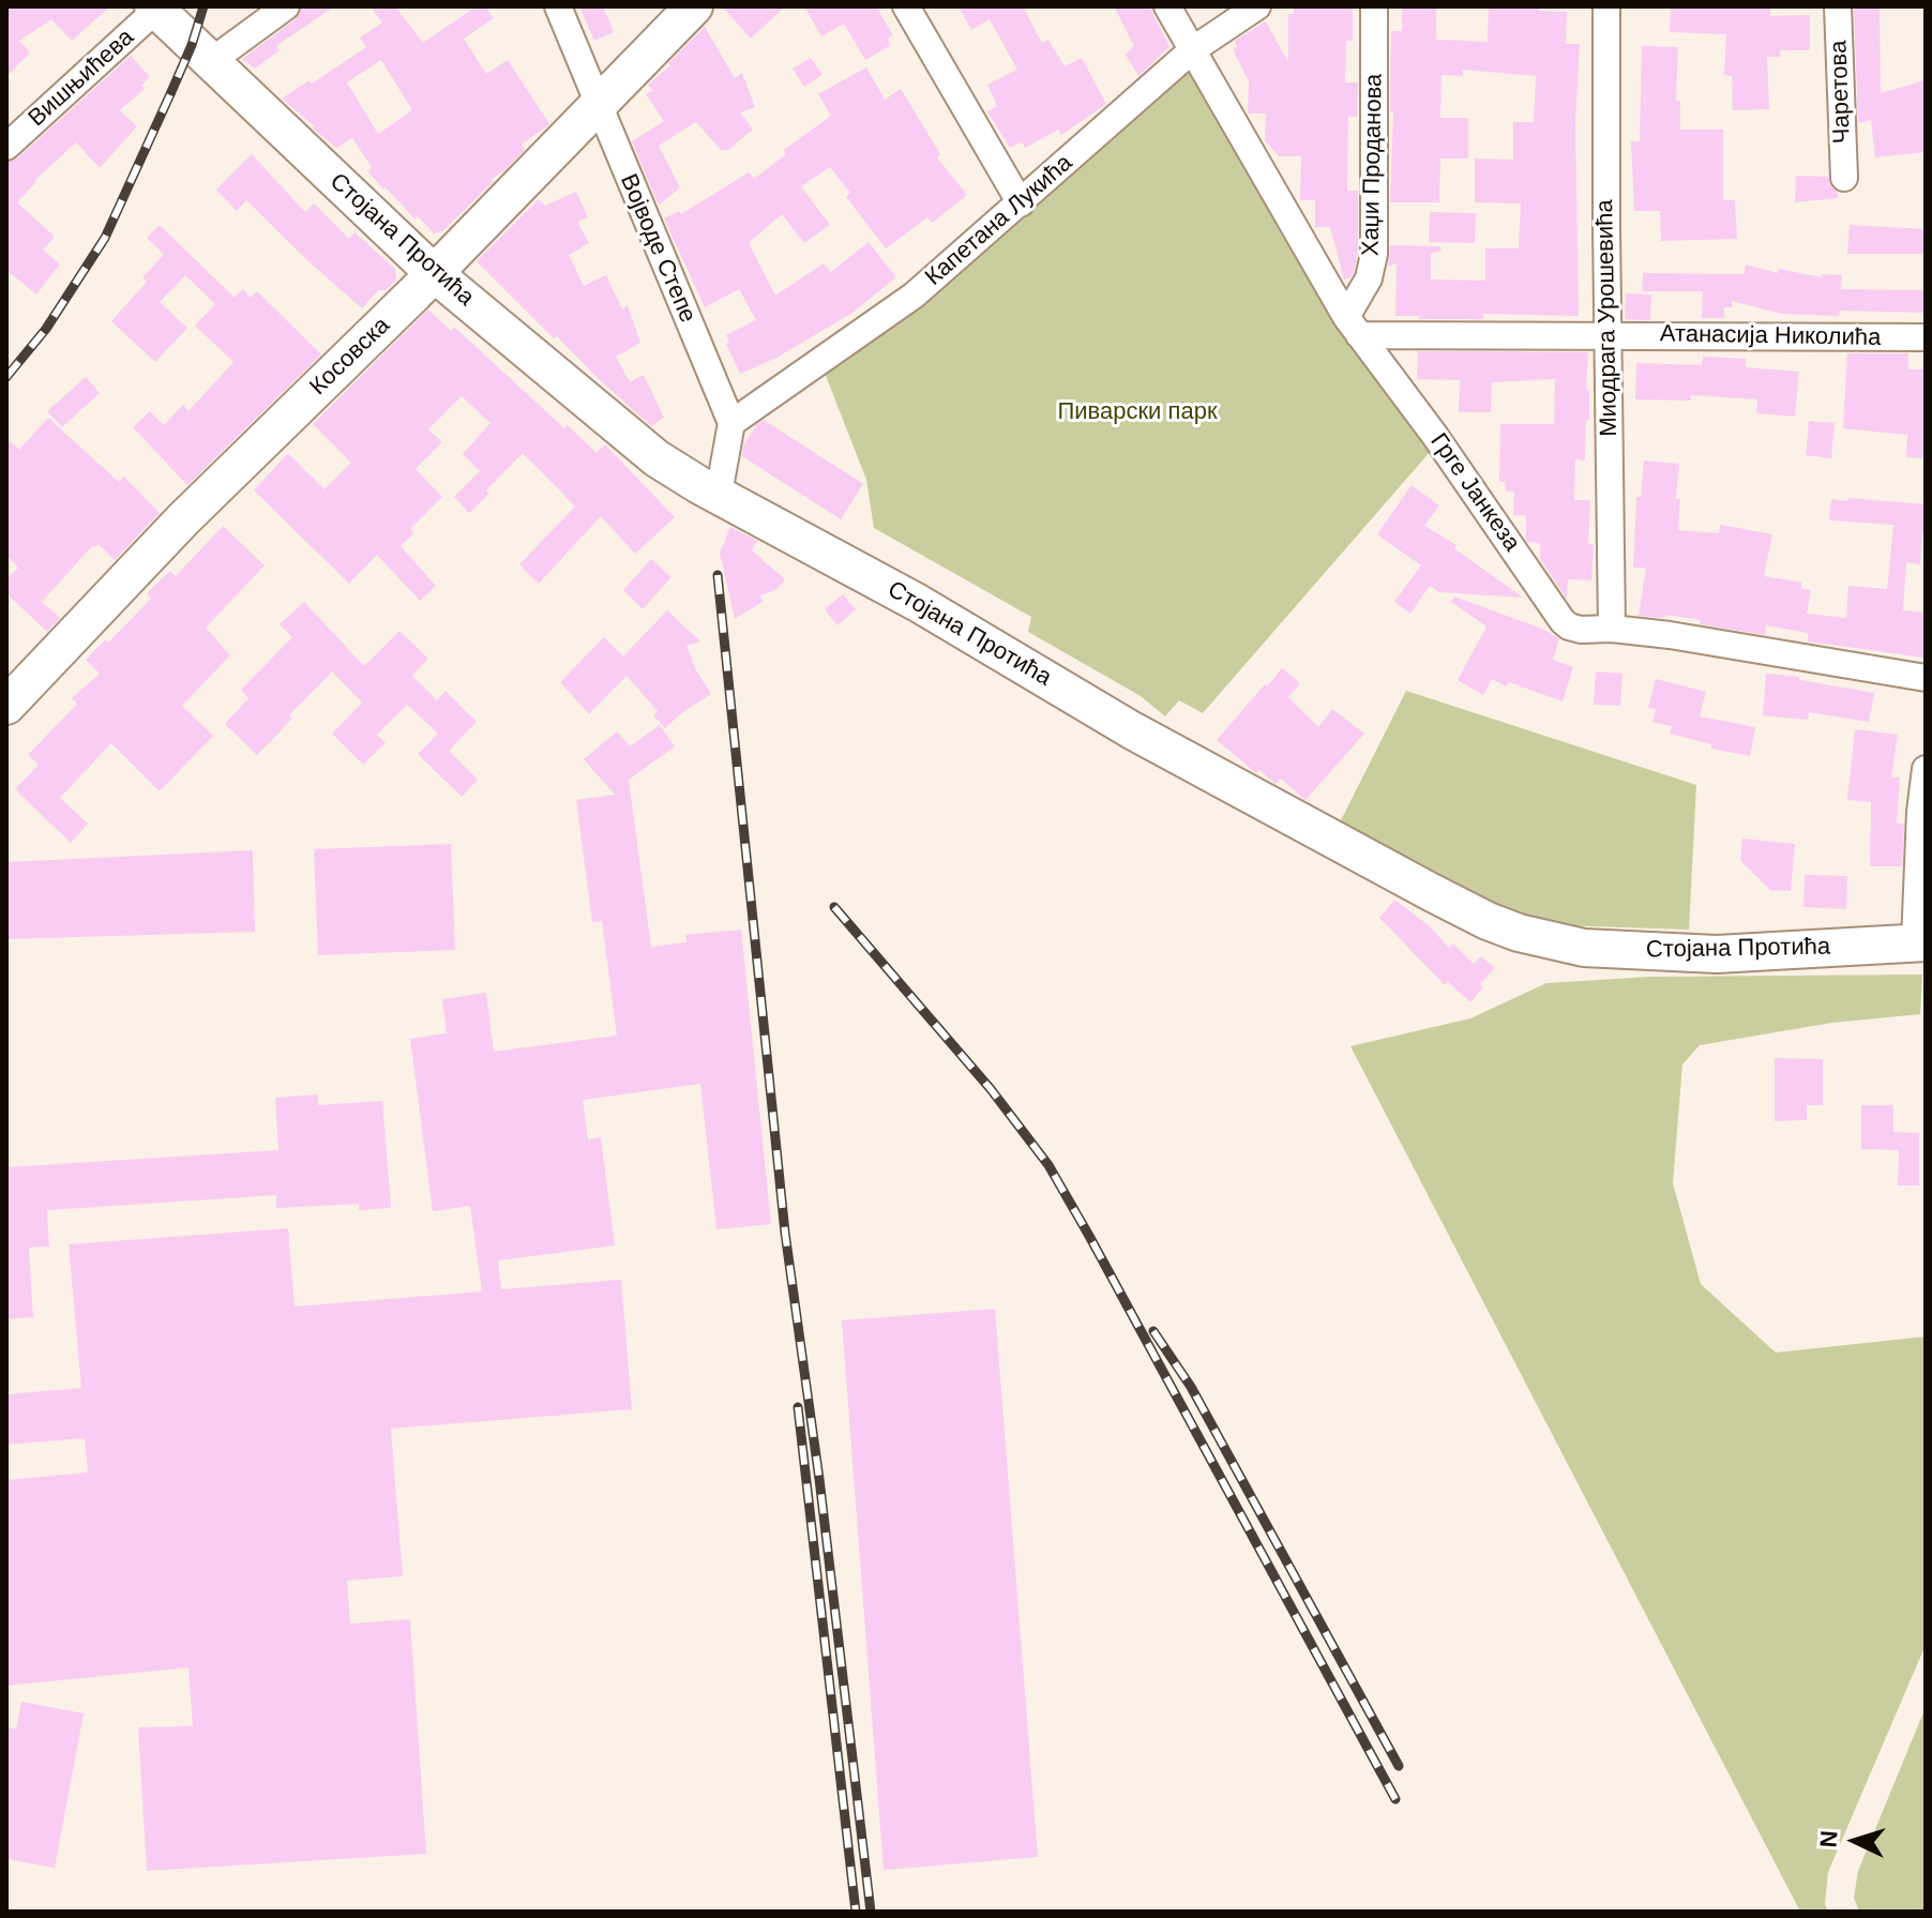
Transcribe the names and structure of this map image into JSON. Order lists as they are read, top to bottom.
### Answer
{
  "streets": {
    "main road": ["Стојана Протића", "Косовска"],
    "street": [
      "Вишњићева",
      "Чаретова",
      "Хаџи Проданова",
      "Капетана Лукића",
      "Војводе Степе",
      "Миодрага Урошевића",
      "Атанасија Николића",
      "Грге Јанкеза"
    ]
  },
  "crossings": [
    ["Вишњићева", "Стојана Протића"],
    ["Хаџи Проданова", "Атанасија Николића"],
    ["Хаџи Проданова", "Грге Јанкеза"],
    ["Капетана Лукића", "Војводе Степе"],
    ["Капетана Лукића", "Грге Јанкеза"],
    ["Стојана Протића", "Косовска"],
    ["Војводе Степе", "Косовска"],
    ["Миодрага Урошевића", "Атанасија Николића"],
    ["Миодрага Урошевића", "Грге Јанкеза"],
    ["Атанасија Николића", "Грге Јанкеза"]
  ],
  "parks": ["Пиварски парк"],
  "north": "left"
}
